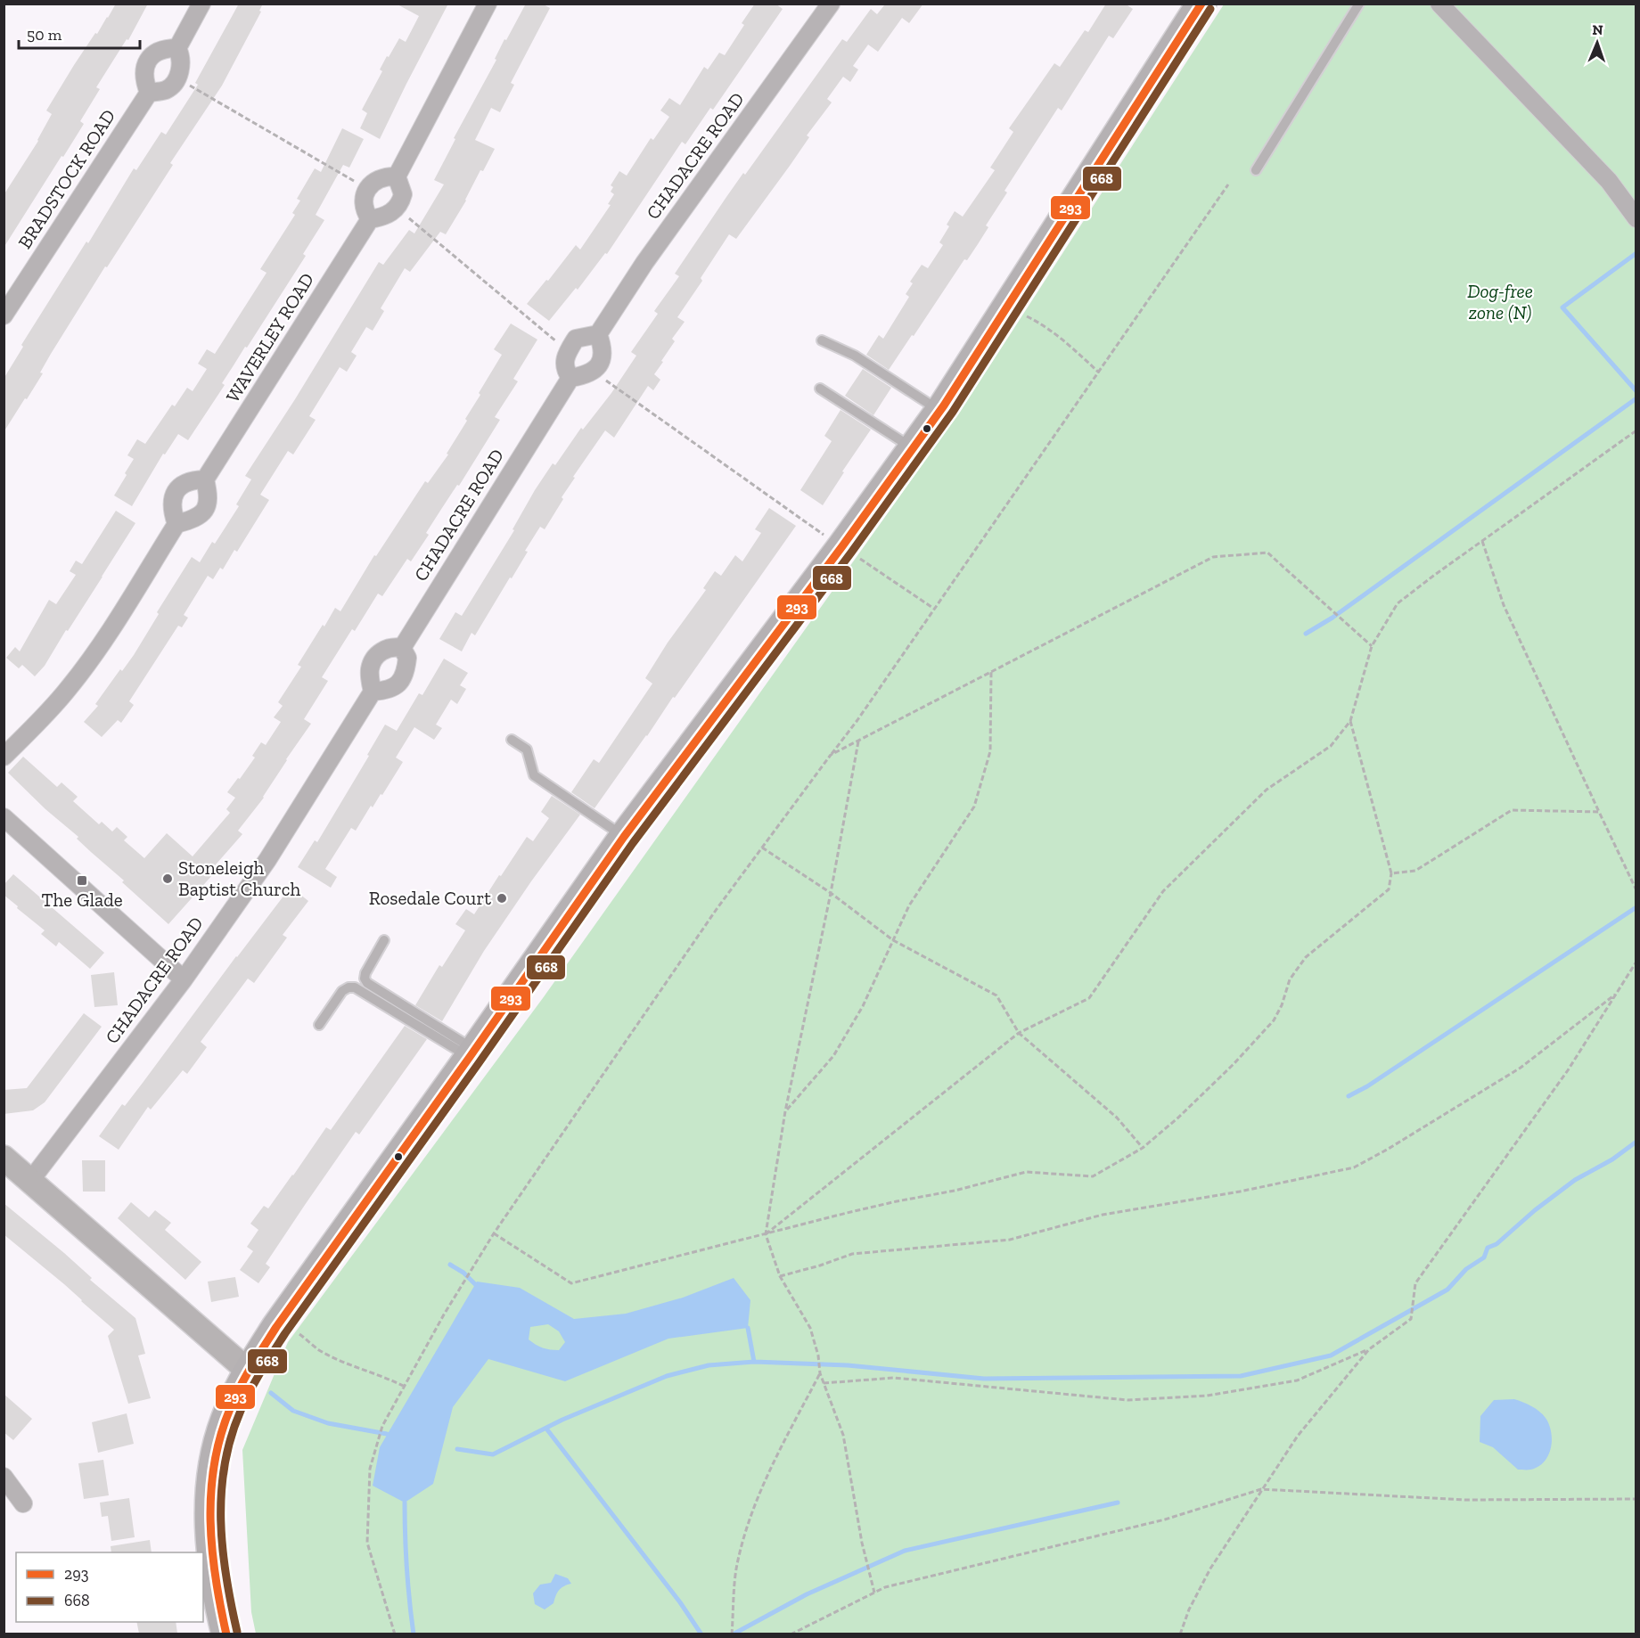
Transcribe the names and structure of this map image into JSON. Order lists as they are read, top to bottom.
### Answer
{
  "streets": {
    "street": ["CHADACRE ROAD", "BRADSTOCK ROAD", "WAVERLEY ROAD"]
  },
  "parks": ["Dog-free zone (N)"],
  "places": {
    "other": ["Stoneleigh Baptist Church", "Rosedale Court"],
    "transit": ["The Glade"]
  },
  "lines": ["transit line 293", "transit line 668"],
  "legend": ["293", "668"],
  "scale_bar": "50 m",
  "north": "top"
}
